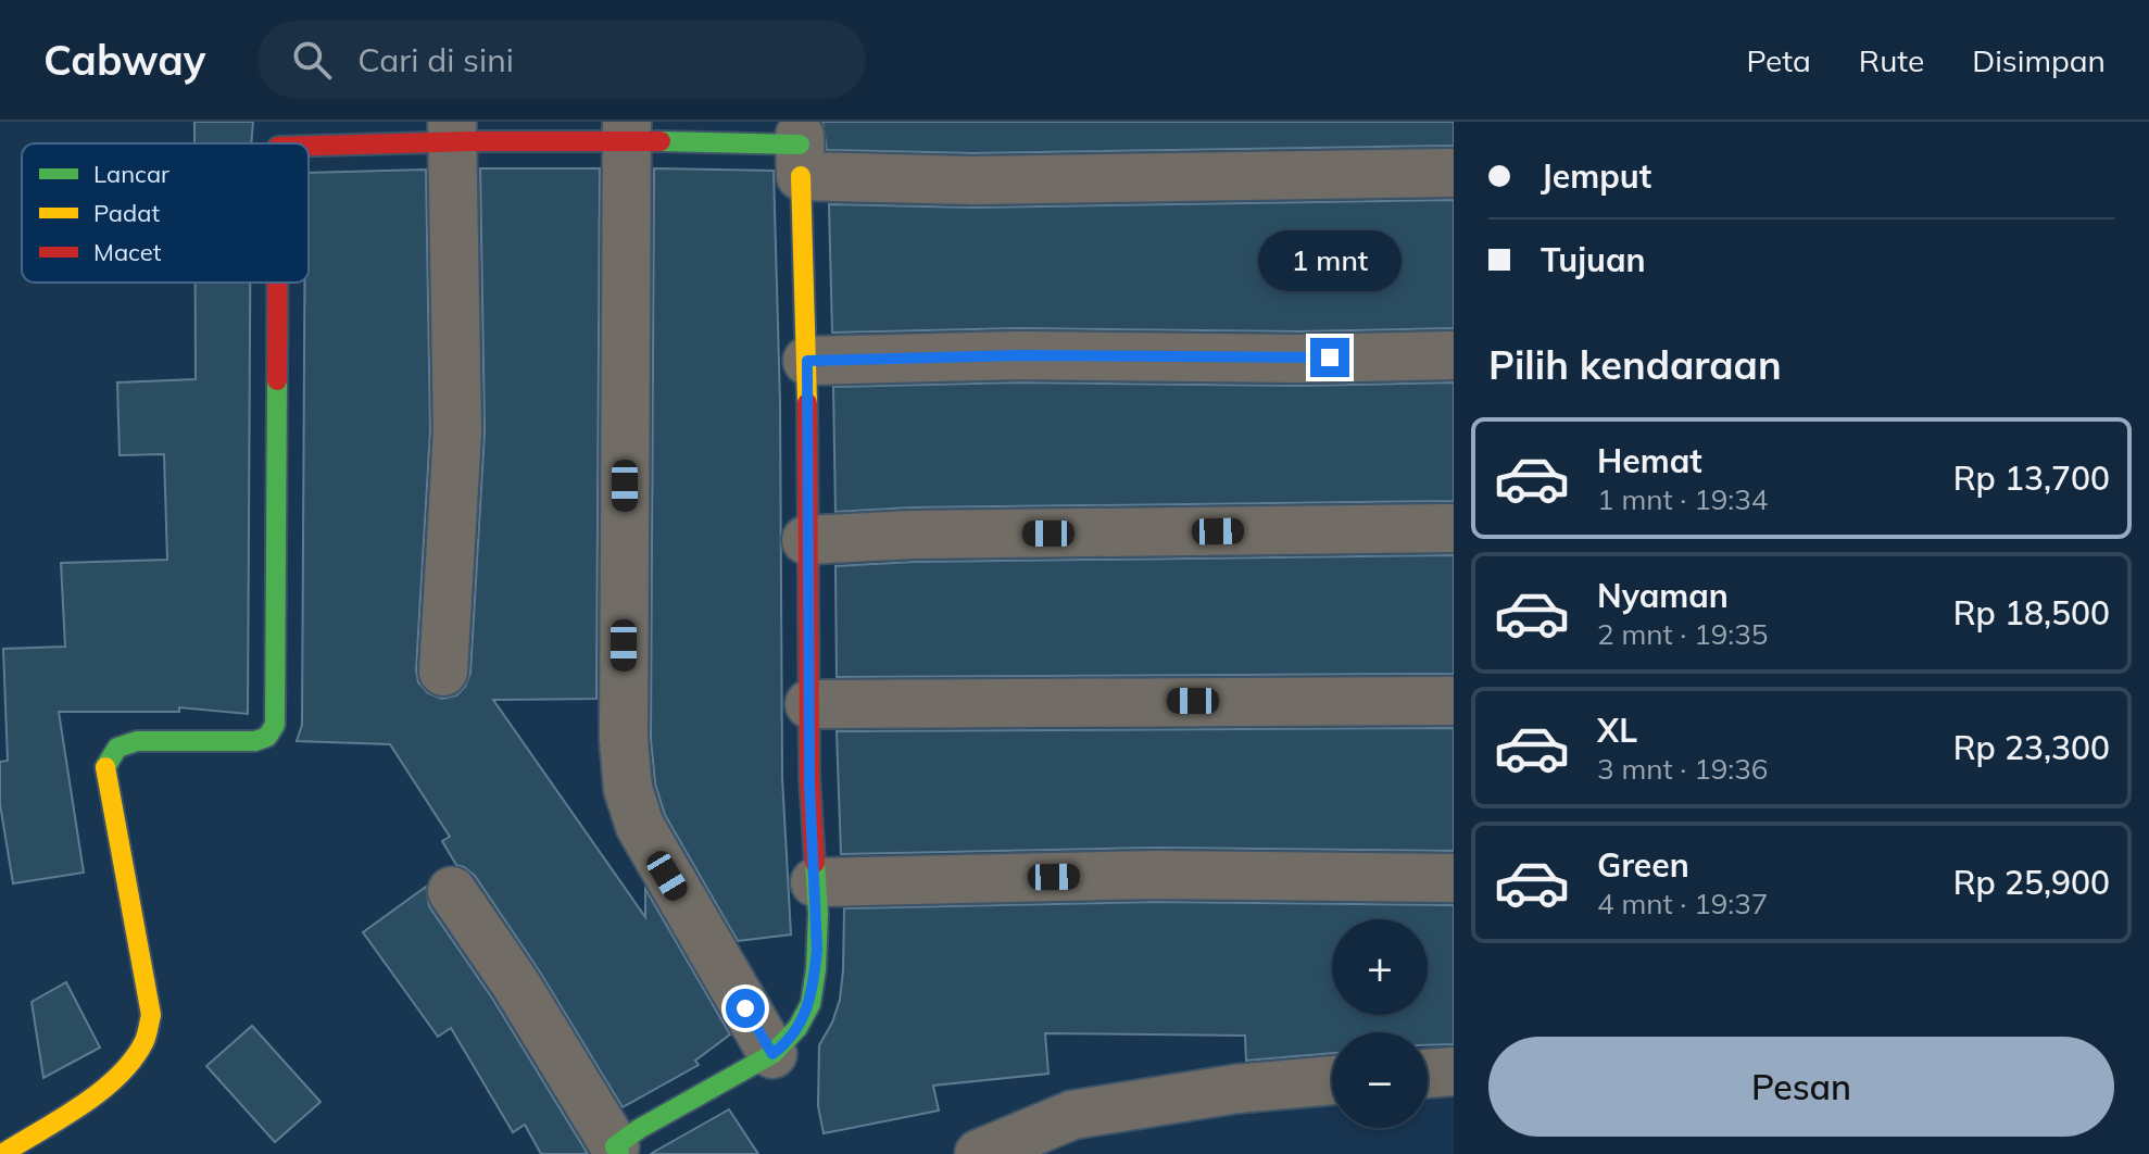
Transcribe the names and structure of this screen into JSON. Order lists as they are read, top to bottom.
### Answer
{
  "legend": ["Lancar", "Padat", "Macet"],
  "page": {
    "header": "Cabway",
    "search": "Cari di sini",
    "nav": ["Peta", "Rute", "Disimpan"],
    "banner": ["Jemput", "Tujuan"],
    "bubble": "1 mnt",
    "heading": "Pilih kendaraan",
    "list": [
      {
        "name": "Hemat",
        "note": "1 mnt · 19:34",
        "value": "Rp 13,700"
      },
      {
        "name": "Nyaman",
        "note": "2 mnt · 19:35",
        "value": "Rp 18,500"
      },
      {
        "name": "XL",
        "note": "3 mnt · 19:36",
        "value": "Rp 23,300"
      },
      {
        "name": "Green",
        "note": "4 mnt · 19:37",
        "value": "Rp 25,900"
      }
    ],
    "map_buttons": ["+", "−"],
    "buttons": "Pesan"
  }
}
